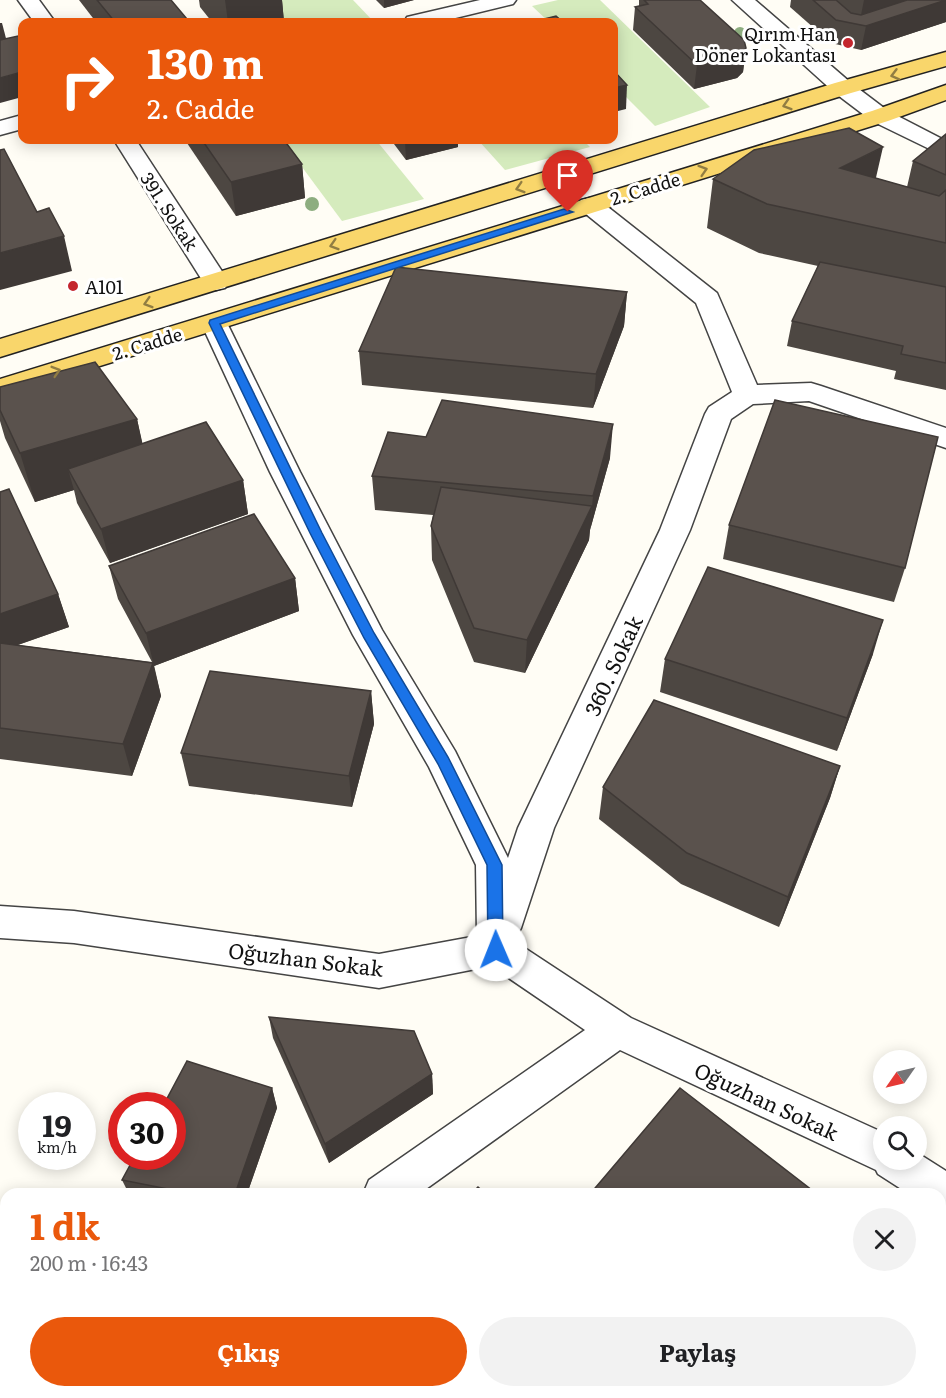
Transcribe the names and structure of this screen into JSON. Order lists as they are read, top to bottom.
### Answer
{
  "streets": {
    "main road": ["2. Cadde"],
    "street": ["391. Sokak", "360. Sokak", "Oğuzhan Sokak"]
  },
  "crossings": [
    ["2. Cadde", "391. Sokak"],
    ["360. Sokak", "Oğuzhan Sokak"]
  ],
  "places": ["Qırım Han Döner Lokantası", "A101"],
  "north": "bottom left",
  "page": {
    "turn": ["130 m", "2. Cadde"],
    "speed": "19 km/h",
    "limit": "30",
    "heading": ["1 dk", "200 m · 16:43"],
    "buttons": ["Çıkış", "Paylaş"]
  }
}
